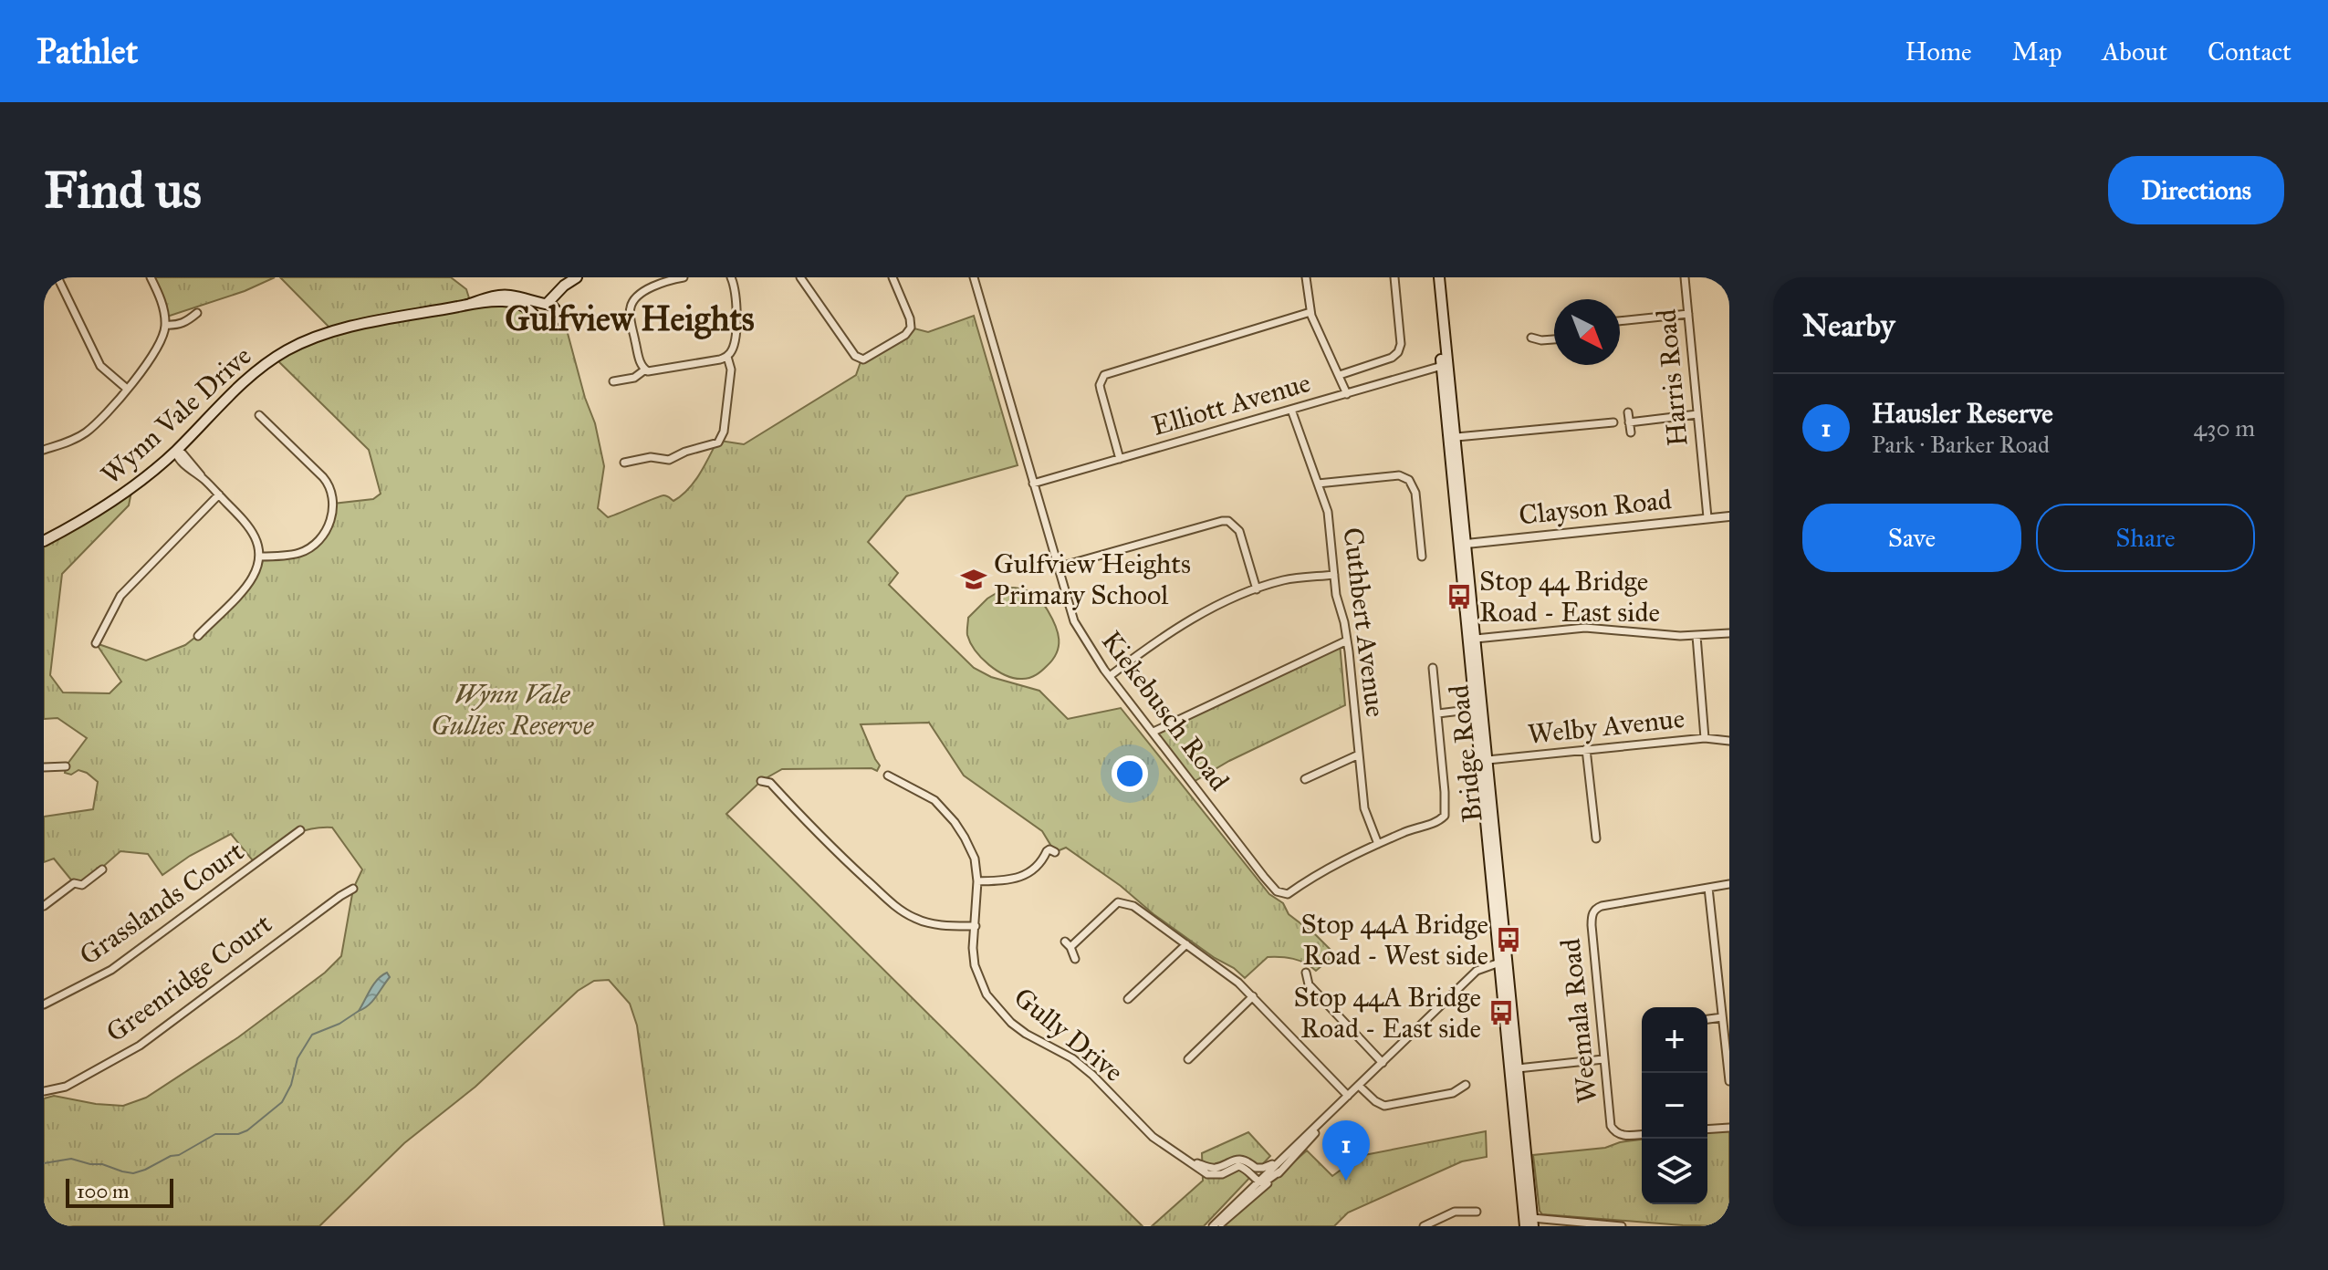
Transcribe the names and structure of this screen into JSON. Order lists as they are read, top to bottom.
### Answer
{
  "streets": {
    "main road": ["Wynn Vale Drive", "Bridge Road"],
    "street": [
      "Harris Road",
      "Elliott Avenue",
      "Clayson Road",
      "Cuthbert Avenue",
      "Kiekebusch Road",
      "Welby Avenue",
      "Grasslands Court",
      "Greenridge Court",
      "Weemala Road",
      "Gully Drive"
    ]
  },
  "crossings": [
    ["Harris Road", "Clayson Road"],
    ["Elliott Avenue", "Cuthbert Avenue"],
    ["Elliott Avenue", "Kiekebusch Road"],
    ["Elliott Avenue", "Bridge Road"],
    ["Clayson Road", "Bridge Road"],
    ["Cuthbert Avenue", "Kiekebusch Road"],
    ["Welby Avenue", "Bridge Road"]
  ],
  "districts": ["Gulfview Heights"],
  "parks": ["Wynn Vale Gullies Reserve"],
  "places": {
    "school or university": ["Gulfview Heights Primary School"],
    "bus stop": ["Stop 44 Bridge Road - East side", "Stop 44A Bridge Road - West side", "Stop 44A Bridge Road - East side"]
  },
  "scale_bar": "100 m",
  "north": "bottom right",
  "page": {
    "header": "Pathlet",
    "nav": [
      "Home",
      "Map",
      "About",
      "Contact"
    ],
    "buttons": [
      "Directions",
      ["Save", "Share"]
    ],
    "title": "Find us",
    "heading": "Nearby",
    "list": [
      {
        "mark": "1",
        "name": "Hausler Reserve",
        "note": "Park · Barker Road",
        "value": "430 m"
      }
    ],
    "map_buttons": ["+", "−"],
    "pins": "1",
    "scale": "100 m"
  }
}
